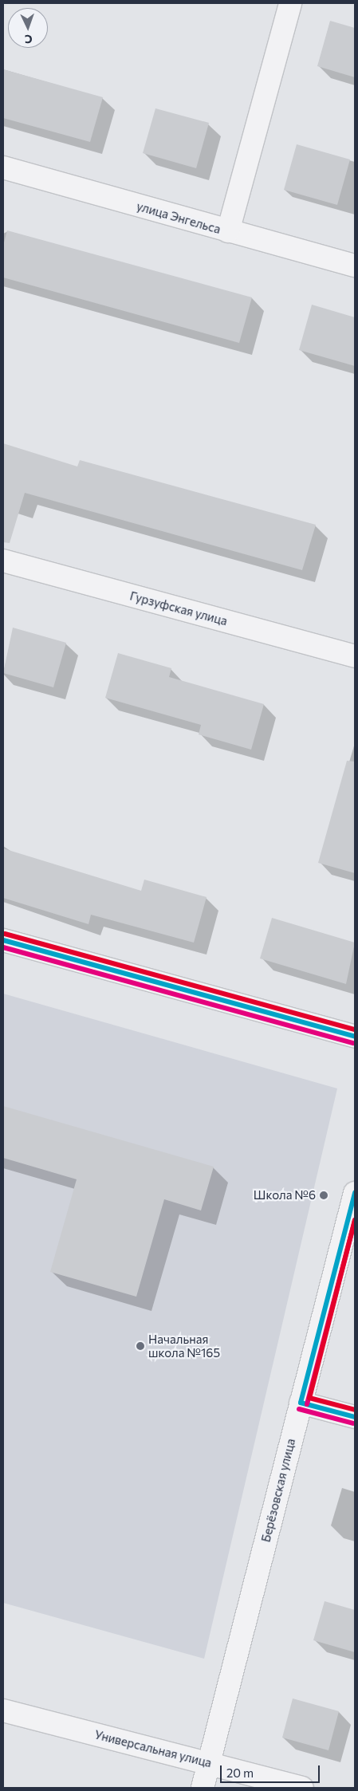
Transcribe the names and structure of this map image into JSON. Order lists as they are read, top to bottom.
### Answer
{
  "streets": {
    "street": [
      "улица Энгельса",
      "Гурзуфская улица",
      "Берёзовская улица",
      "Универсальная улица"
    ]
  },
  "crossings": [
    ["Берёзовская улица", "Универсальная улица"]
  ],
  "places": ["Школа №6", "Начальная школа №165"],
  "scale_bar": "20 m",
  "north": "bottom"
}
